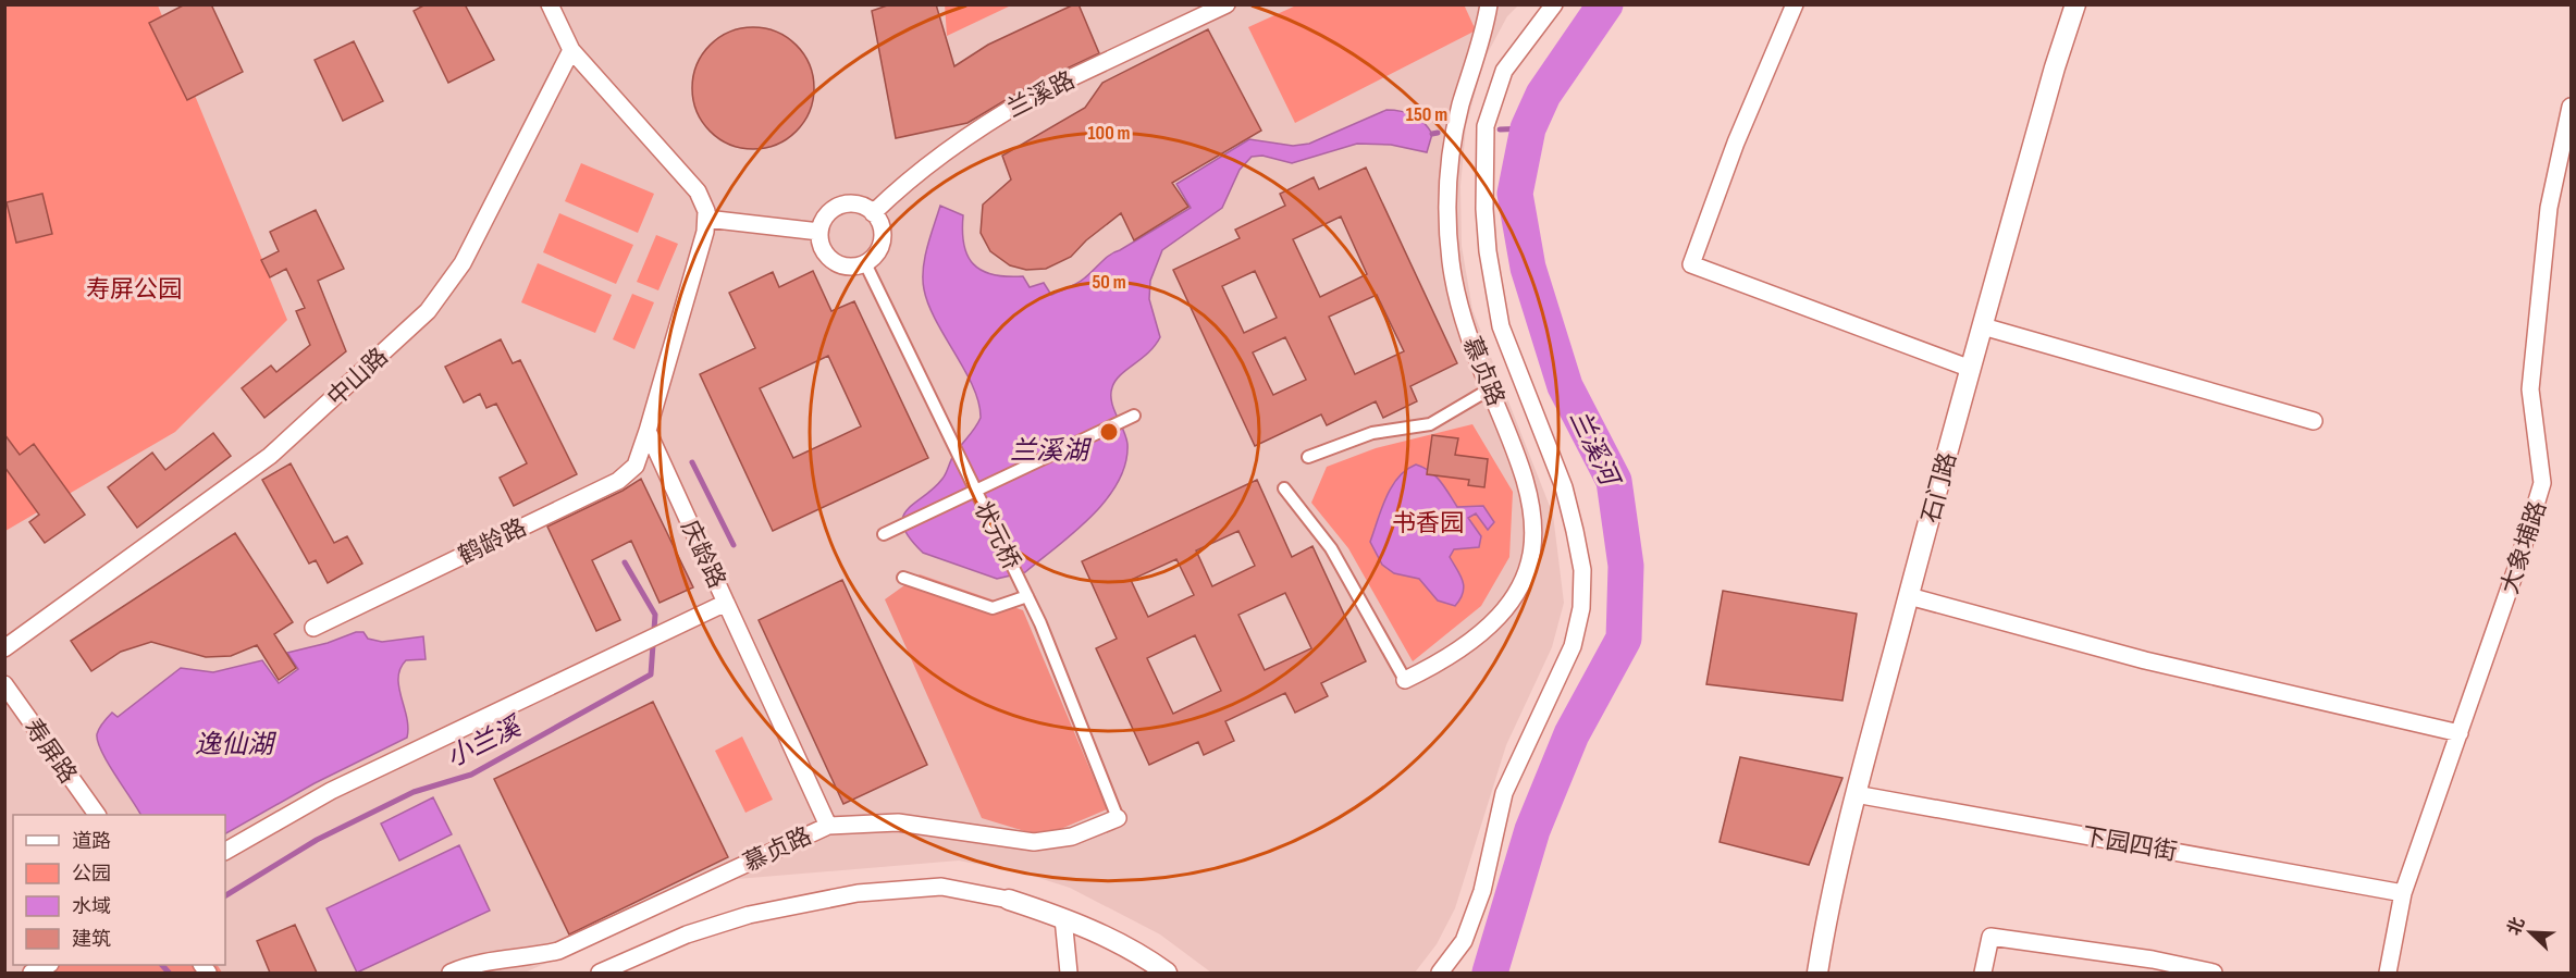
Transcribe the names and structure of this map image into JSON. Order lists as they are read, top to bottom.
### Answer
{
  "streets": {
    "street": [
      "兰溪路",
      "慕贞路",
      "中山路",
      "石门路",
      "状元桥",
      "鹤龄路",
      "大象埔路",
      "庆龄路",
      "寿屏路",
      "下园四街"
    ]
  },
  "crossings": [
    ["兰溪路", "状元桥"],
    ["慕贞路", "状元桥"],
    ["石门路", "下园四街"],
    ["鹤龄路", "庆龄路"],
    ["大象埔路", "下园四街"]
  ],
  "water": [
    "兰溪河",
    "兰溪湖",
    "小兰溪",
    "逸仙湖"
  ],
  "parks": ["寿屏公园", "书香园"],
  "legend": [
    "道路",
    "公园",
    "水域",
    "建筑"
  ],
  "north": "top left",
  "rings": ["150 m", "100 m", "50 m"]
}
